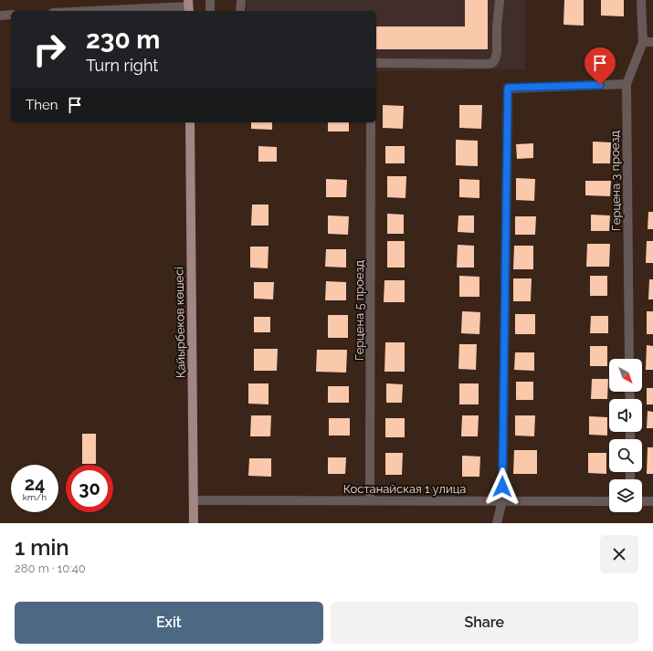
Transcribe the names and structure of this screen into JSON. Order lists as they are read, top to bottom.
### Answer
{
  "streets": {
    "main road": ["Қайырбеков көшесі"],
    "street": ["Герцена 3 проезд", "Герцена 5 проезд", "Костанайская 1 улица"]
  },
  "crossings": [
    ["Герцена 5 проезд", "Костанайская 1 улица"],
    ["Қайырбеков көшесі", "Костанайская 1 улица"]
  ],
  "north": "bottom right",
  "page": {
    "turn": ["230 m", "Turn right"],
    "then": "Then",
    "speed": "24 km/h",
    "limit": "30",
    "heading": ["1 min", "280 m · 10:40"],
    "buttons": ["Exit", "Share"]
  }
}
